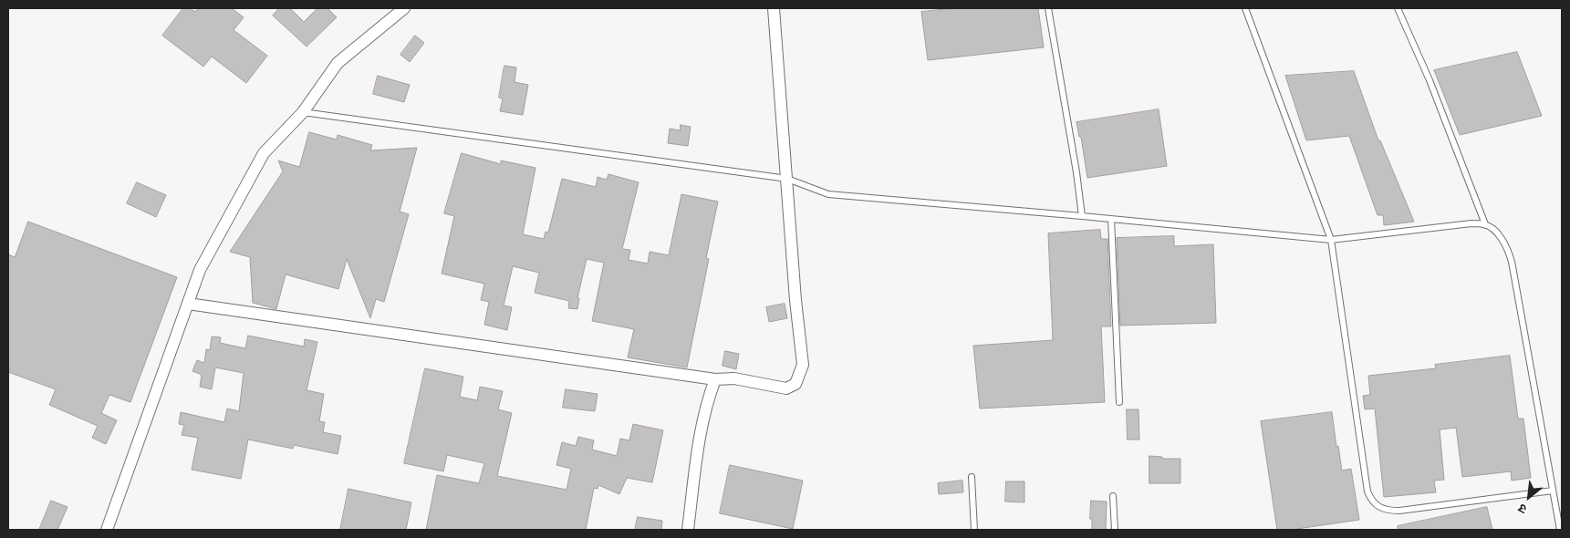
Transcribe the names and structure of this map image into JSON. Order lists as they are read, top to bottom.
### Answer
{
  "north": "bottom left"
}
